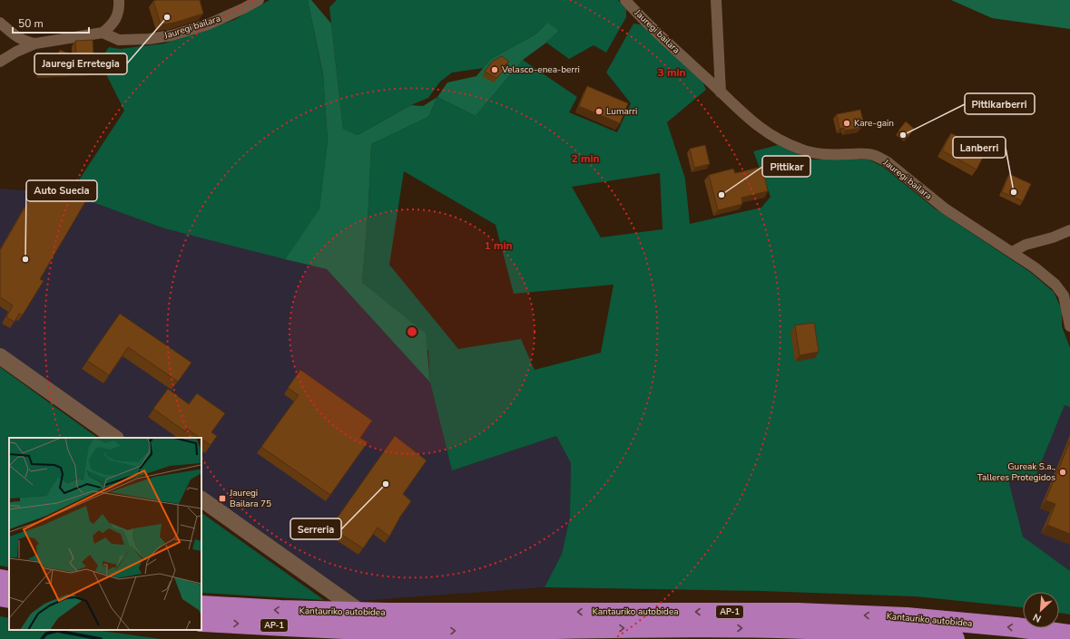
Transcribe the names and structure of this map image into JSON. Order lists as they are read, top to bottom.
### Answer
{
  "streets": {
    "highway": ["Kantauriko autobidea", "AP-1"],
    "street": ["Jauregi bailara"]
  },
  "places": {
    "other": [
      "Jauregi Erretegia",
      "Velasco-enea-berri",
      "Lumarri",
      "Kare-gain",
      "Pittikarberri",
      "Lanberri",
      "Pittikar",
      "Auto Suecia",
      "Gureak S.a., Talleres Protegidos",
      "Serreria"
    ],
    "transit": ["Jauregi Bailara 75"]
  },
  "scale_bar": "50 m",
  "north": "bottom left",
  "rings": ["3 min", "2 min", "1 min"]
}
